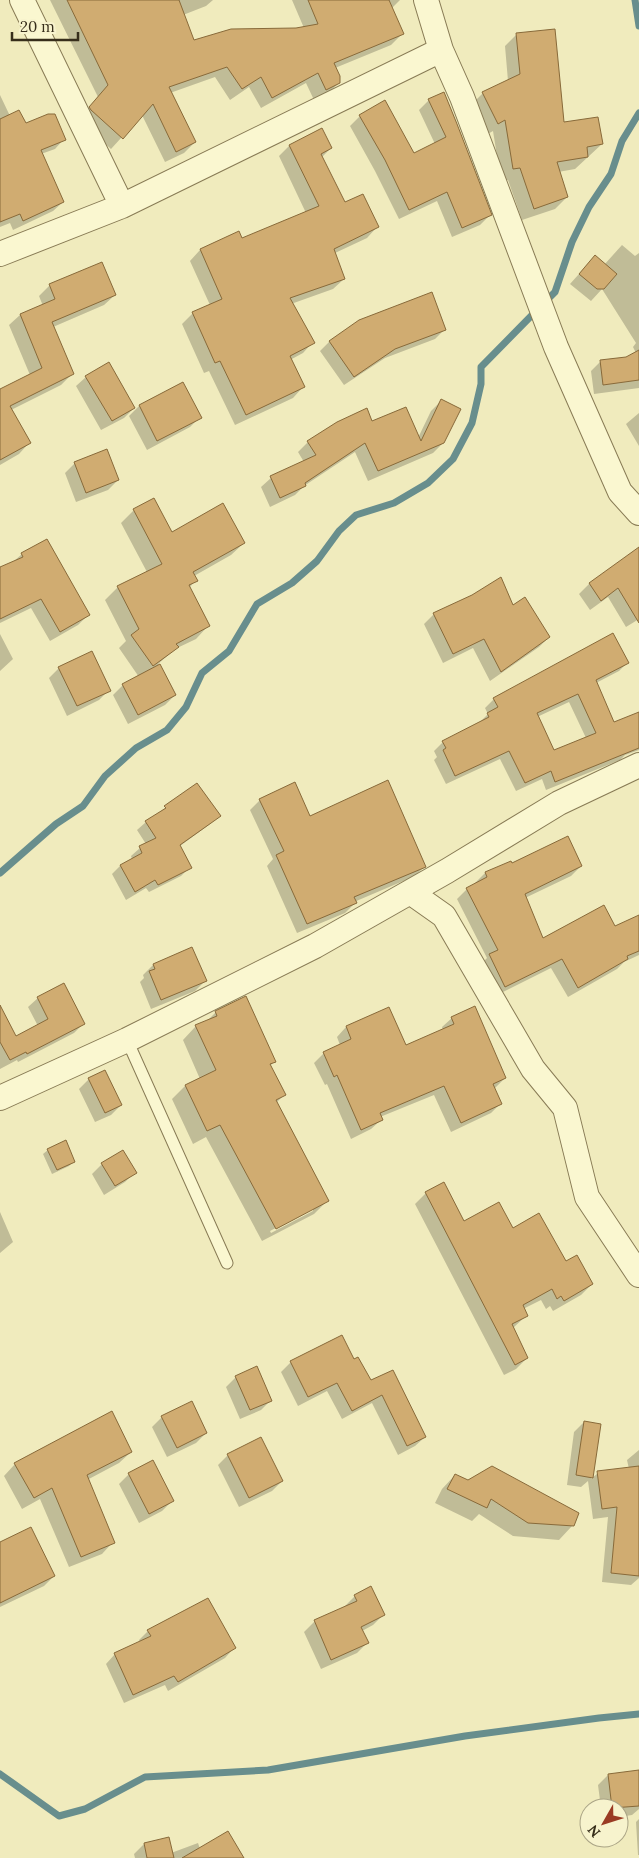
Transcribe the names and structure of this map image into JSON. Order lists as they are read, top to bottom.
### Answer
{
  "scale_bar": "20 m",
  "north": "bottom left"
}
